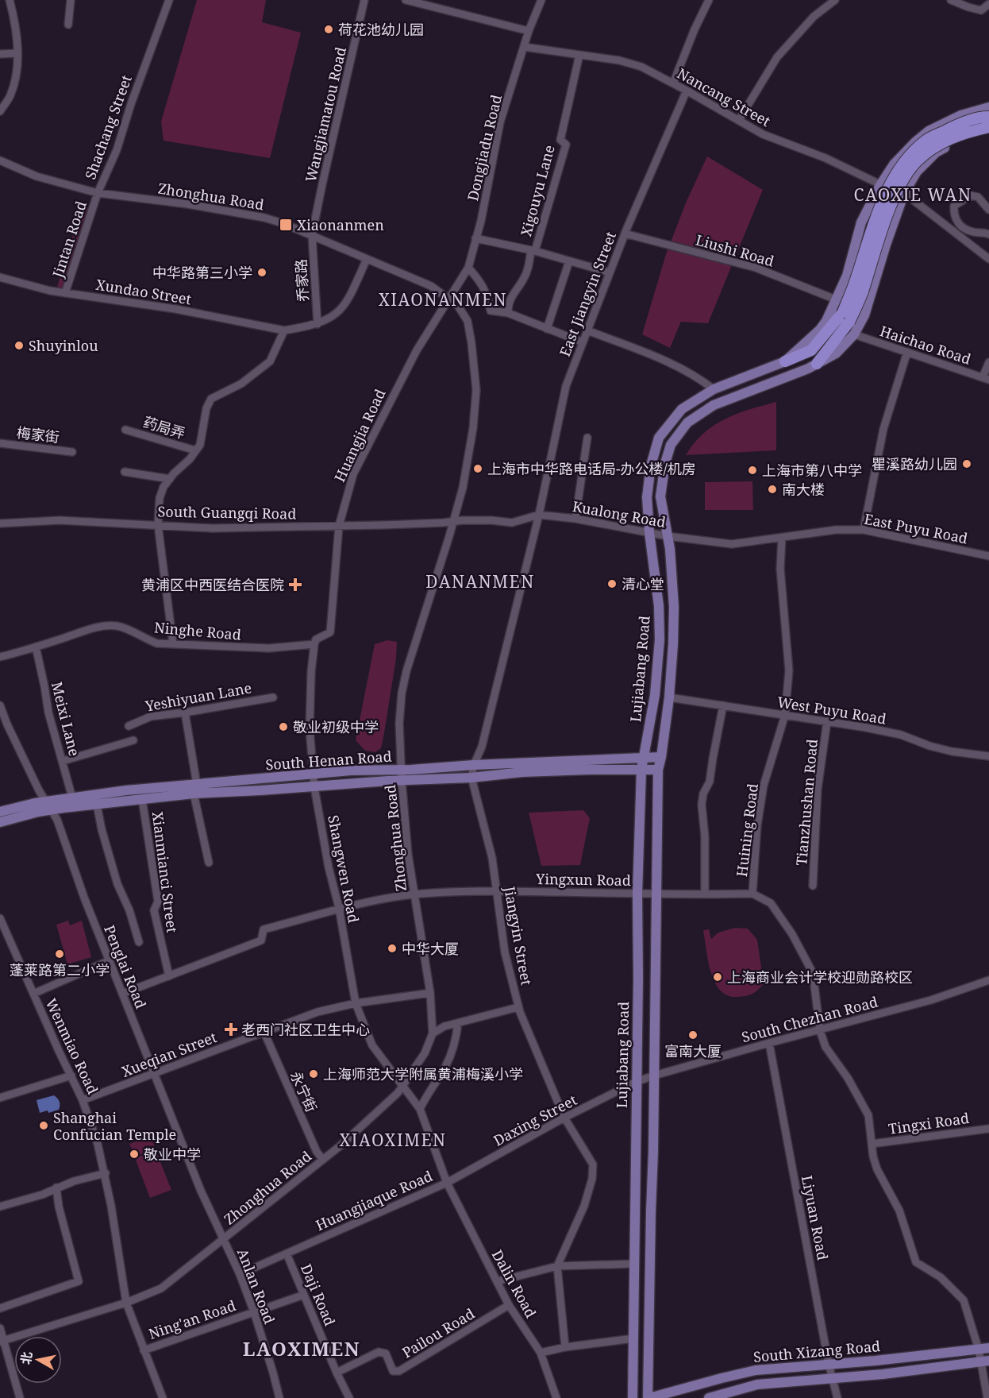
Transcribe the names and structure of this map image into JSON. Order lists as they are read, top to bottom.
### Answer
{
  "streets": {
    "main road": ["Lujiabang Road", "South Henan Road", "South Xizang Road"],
    "street": [
      "Nancang Street",
      "Wangjiamatou Road",
      "Shachang Street",
      "Dongjiadu Road",
      "Xigouyu Lane",
      "Zhonghua Road",
      "Jintan Road",
      "Liushi Road",
      "乔家路",
      "Xundao Street",
      "East Jiangyin Street",
      "Haichao Road",
      "药局弄",
      "梅家街",
      "Huangjia Road",
      "South Guangqi Road",
      "Kualong Road",
      "East Puyu Road",
      "Ninghe Road",
      "Yeshiyuan Lane",
      "West Puyu Road",
      "Meixi Lane",
      "Tianzhushan Road",
      "Huining Road",
      "Shangwen Road",
      "Xianmianci Street",
      "Yingxun Road",
      "Jiangyin Street",
      "Penglai Road",
      "South Chezhan Road",
      "Wenmiao Road",
      "Xueqian Street",
      "永宁街",
      "Daxing Street",
      "Tingxi Road",
      "Huangjiaque Road",
      "Liyuan Road",
      "Dalin Road",
      "Anlan Road",
      "Daji Road",
      "Ning'an Road",
      "Pailou Road"
    ]
  },
  "crossings": [
    ["Nancang Street", "Dongjiadu Road"],
    ["Nancang Street", "Xigouyu Lane"],
    ["Nancang Street", "East Jiangyin Street"],
    ["Nancang Street", "Lujiabang Road"],
    ["Wangjiamatou Road", "Zhonghua Road"],
    ["Wangjiamatou Road", "乔家路"],
    ["Shachang Street", "Zhonghua Road"],
    ["Shachang Street", "Jintan Road"],
    ["Dongjiadu Road", "Zhonghua Road"],
    ["Dongjiadu Road", "Huangjia Road"],
    ["Zhonghua Road", "Jintan Road"],
    ["Zhonghua Road", "乔家路"],
    ["Zhonghua Road", "Huangjia Road"],
    ["Zhonghua Road", "South Guangqi Road"],
    ["Zhonghua Road", "Kualong Road"],
    ["Zhonghua Road", "South Henan Road"],
    ["Zhonghua Road", "Shangwen Road"],
    ["Zhonghua Road", "Yingxun Road"],
    ["Zhonghua Road", "Penglai Road"],
    ["Zhonghua Road", "Wenmiao Road"],
    ["Zhonghua Road", "Xueqian Street"],
    ["Zhonghua Road", "永宁街"],
    ["Zhonghua Road", "Huangjiaque Road"],
    ["Zhonghua Road", "Anlan Road"],
    ["Jintan Road", "Xundao Street"],
    ["Liushi Road", "East Jiangyin Street"],
    ["Liushi Road", "Lujiabang Road"],
    ["East Jiangyin Street", "Kualong Road"],
    ["East Jiangyin Street", "Jiangyin Street"],
    ["Haichao Road", "Lujiabang Road"],
    ["Huangjia Road", "South Guangqi Road"],
    ["Huangjia Road", "Ninghe Road"],
    ["Huangjia Road", "Shangwen Road"],
    ["South Guangqi Road", "Kualong Road"],
    ["Kualong Road", "East Puyu Road"],
    ["Kualong Road", "Lujiabang Road"],
    ["Kualong Road", "Huining Road"],
    ["Kualong Road", "Jiangyin Street"],
    ["East Puyu Road", "Huining Road"],
    ["Ninghe Road", "Meixi Lane"],
    ["Ninghe Road", "Shangwen Road"],
    ["Lujiabang Road", "West Puyu Road"],
    ["Lujiabang Road", "South Henan Road"],
    ["Lujiabang Road", "Yingxun Road"],
    ["Lujiabang Road", "South Chezhan Road"],
    ["Lujiabang Road", "Daxing Street"],
    ["Lujiabang Road", "South Xizang Road"],
    ["West Puyu Road", "Tianzhushan Road"],
    ["West Puyu Road", "Huining Road"],
    ["Meixi Lane", "South Henan Road"],
    ["South Henan Road", "Shangwen Road"],
    ["South Henan Road", "Xianmianci Street"],
    ["South Henan Road", "Jiangyin Street"],
    ["South Henan Road", "Penglai Road"],
    ["Huining Road", "Yingxun Road"],
    ["Huining Road", "South Chezhan Road"],
    ["Huining Road", "Tingxi Road"],
    ["Huining Road", "South Xizang Road"],
    ["Shangwen Road", "Yingxun Road"],
    ["Shangwen Road", "Xueqian Street"],
    ["Shangwen Road", "Huangjiaque Road"],
    ["Xianmianci Street", "Yingxun Road"],
    ["Yingxun Road", "Jiangyin Street"],
    ["Jiangyin Street", "Daxing Street"],
    ["Penglai Road", "Xueqian Street"],
    ["Penglai Road", "Anlan Road"],
    ["South Chezhan Road", "Daxing Street"],
    ["South Chezhan Road", "Liyuan Road"],
    ["Wenmiao Road", "Xueqian Street"],
    ["Wenmiao Road", "Ning'an Road"],
    ["Xueqian Street", "永宁街"],
    ["Daxing Street", "Huangjiaque Road"],
    ["Daxing Street", "Dalin Road"],
    ["Huangjiaque Road", "Dalin Road"],
    ["Huangjiaque Road", "Anlan Road"],
    ["Huangjiaque Road", "Daji Road"],
    ["Liyuan Road", "South Xizang Road"],
    ["Dalin Road", "Pailou Road"],
    ["Anlan Road", "Ning'an Road"],
    ["Daji Road", "Ning'an Road"],
    ["Daji Road", "Pailou Road"]
  ],
  "districts": [
    "CAOXIE WAN",
    "XIAONANMEN",
    "DANANMEN",
    "XIAOXIMEN",
    "LAOXIMEN"
  ],
  "places": {
    "other": [
      "荷花池幼儿园",
      "中华路第三小学",
      "Shuyinlou",
      "瞿溪路幼儿园",
      "上海市中华路电话局-办公楼/机房",
      "上海市第八中学",
      "南大楼",
      "清心堂",
      "敬业初级中学",
      "中华大厦",
      "蓬莱路第二小学",
      "上海商业会计学校迎勋路校区",
      "富南大厦",
      "上海师范大学附属黄浦梅溪小学",
      "Shanghai Confucian Temple",
      "敬业中学"
    ],
    "transit": ["Xiaonanmen"],
    "health": ["黄浦区中西医结合医院", "老西门社区卫生中心"]
  },
  "north": "left"
}
